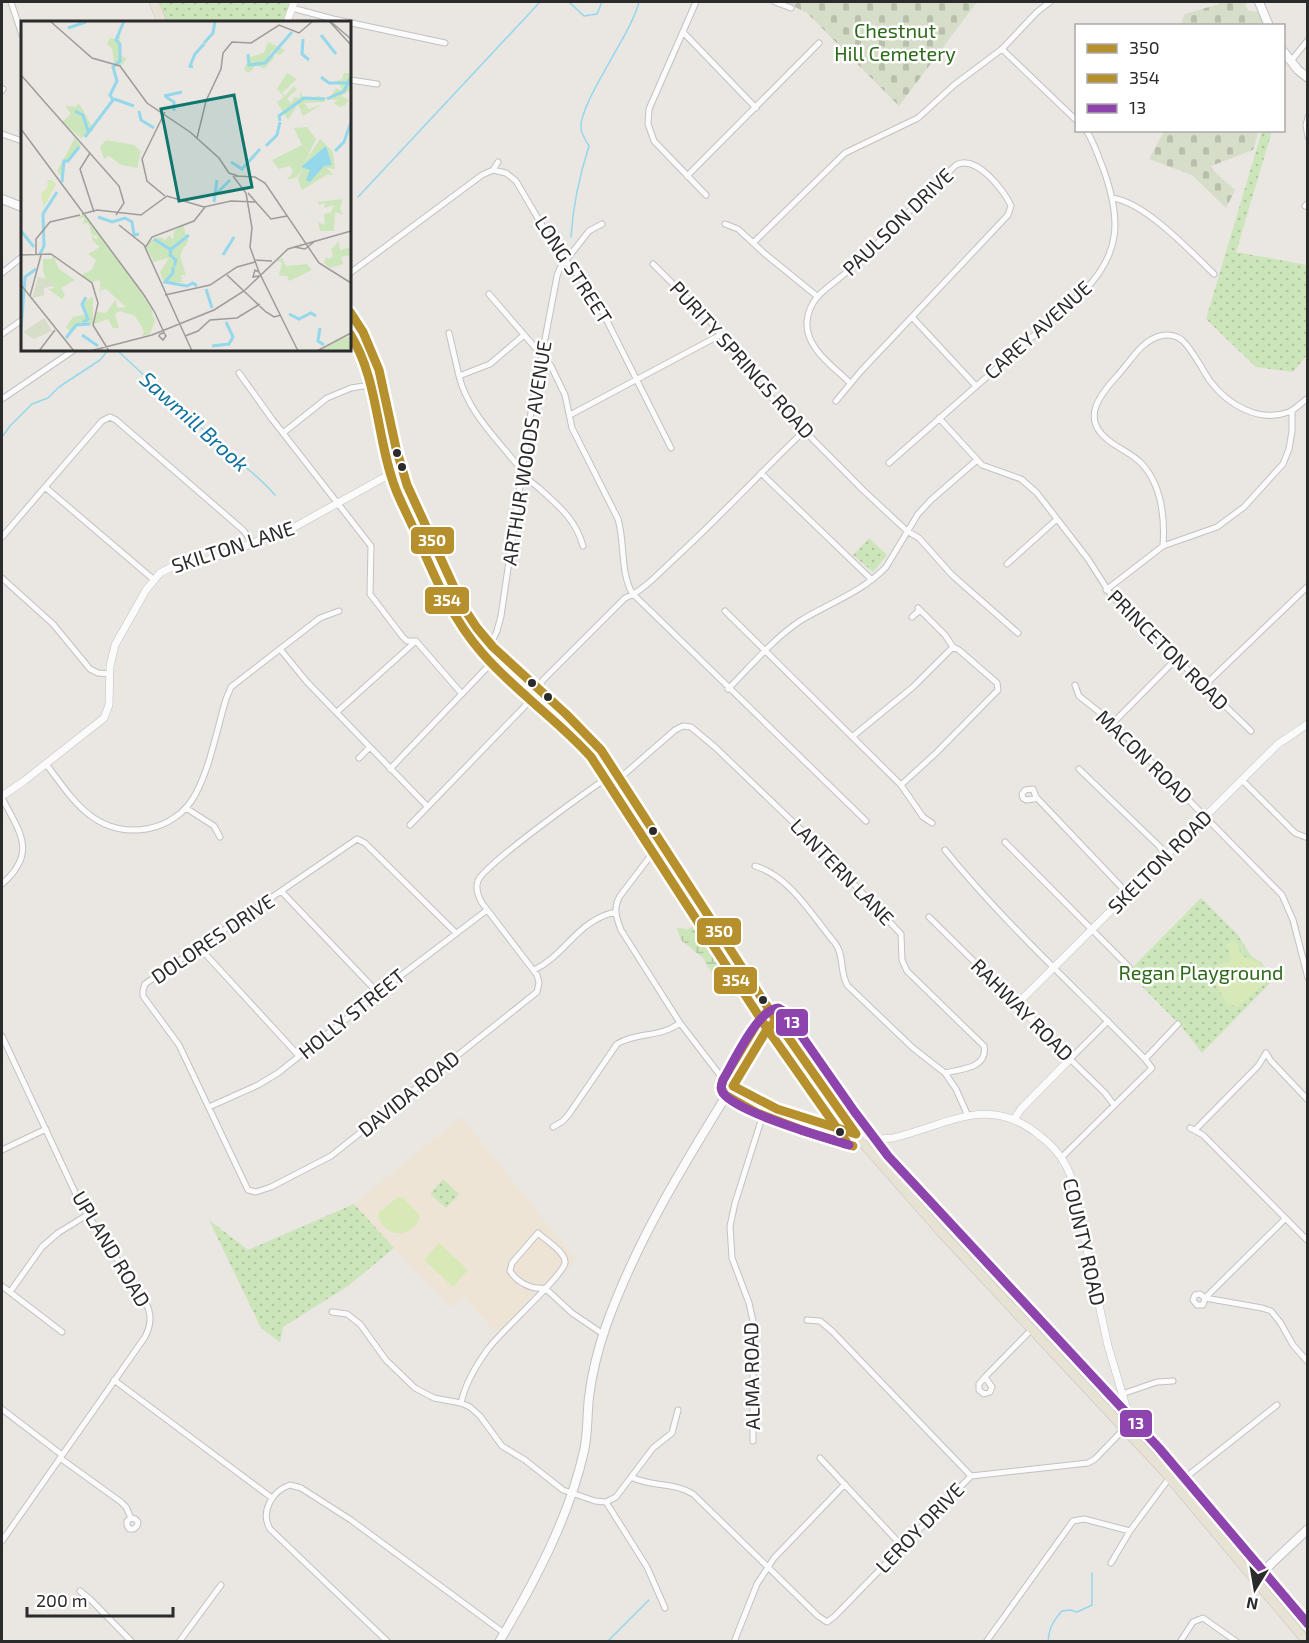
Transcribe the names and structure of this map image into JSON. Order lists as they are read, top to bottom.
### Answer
{
  "streets": {
    "street": [
      "PAULSON DRIVE",
      "LONG STREET",
      "CAREY AVENUE",
      "PURITY SPRINGS ROAD",
      "ARTHUR WOODS AVENUE",
      "SKILTON LANE",
      "PRINCETON ROAD",
      "MACON ROAD",
      "SKELTON ROAD",
      "LANTERN LANE",
      "DOLORES DRIVE",
      "RAHWAY ROAD",
      "HOLLY STREET",
      "DAVIDA ROAD",
      "COUNTY ROAD",
      "UPLAND ROAD",
      "ALMA ROAD",
      "LEROY DRIVE"
    ]
  },
  "crossings": [
    ["LONG STREET", "ARTHUR WOODS AVENUE"],
    ["CAREY AVENUE", "PRINCETON ROAD"],
    ["MACON ROAD", "SKELTON ROAD"],
    ["SKELTON ROAD", "RAHWAY ROAD"],
    ["DOLORES DRIVE", "HOLLY STREET"],
    ["DOLORES DRIVE", "DAVIDA ROAD"]
  ],
  "water": ["Sawmill Brook"],
  "parks": ["Chestnut Hill Cemetery", "Regan Playground"],
  "lines": ["transit line 350", "transit line 354", "transit line 13"],
  "legend": ["350", "354", "13"],
  "scale_bar": "200 m",
  "north": "bottom"
}
